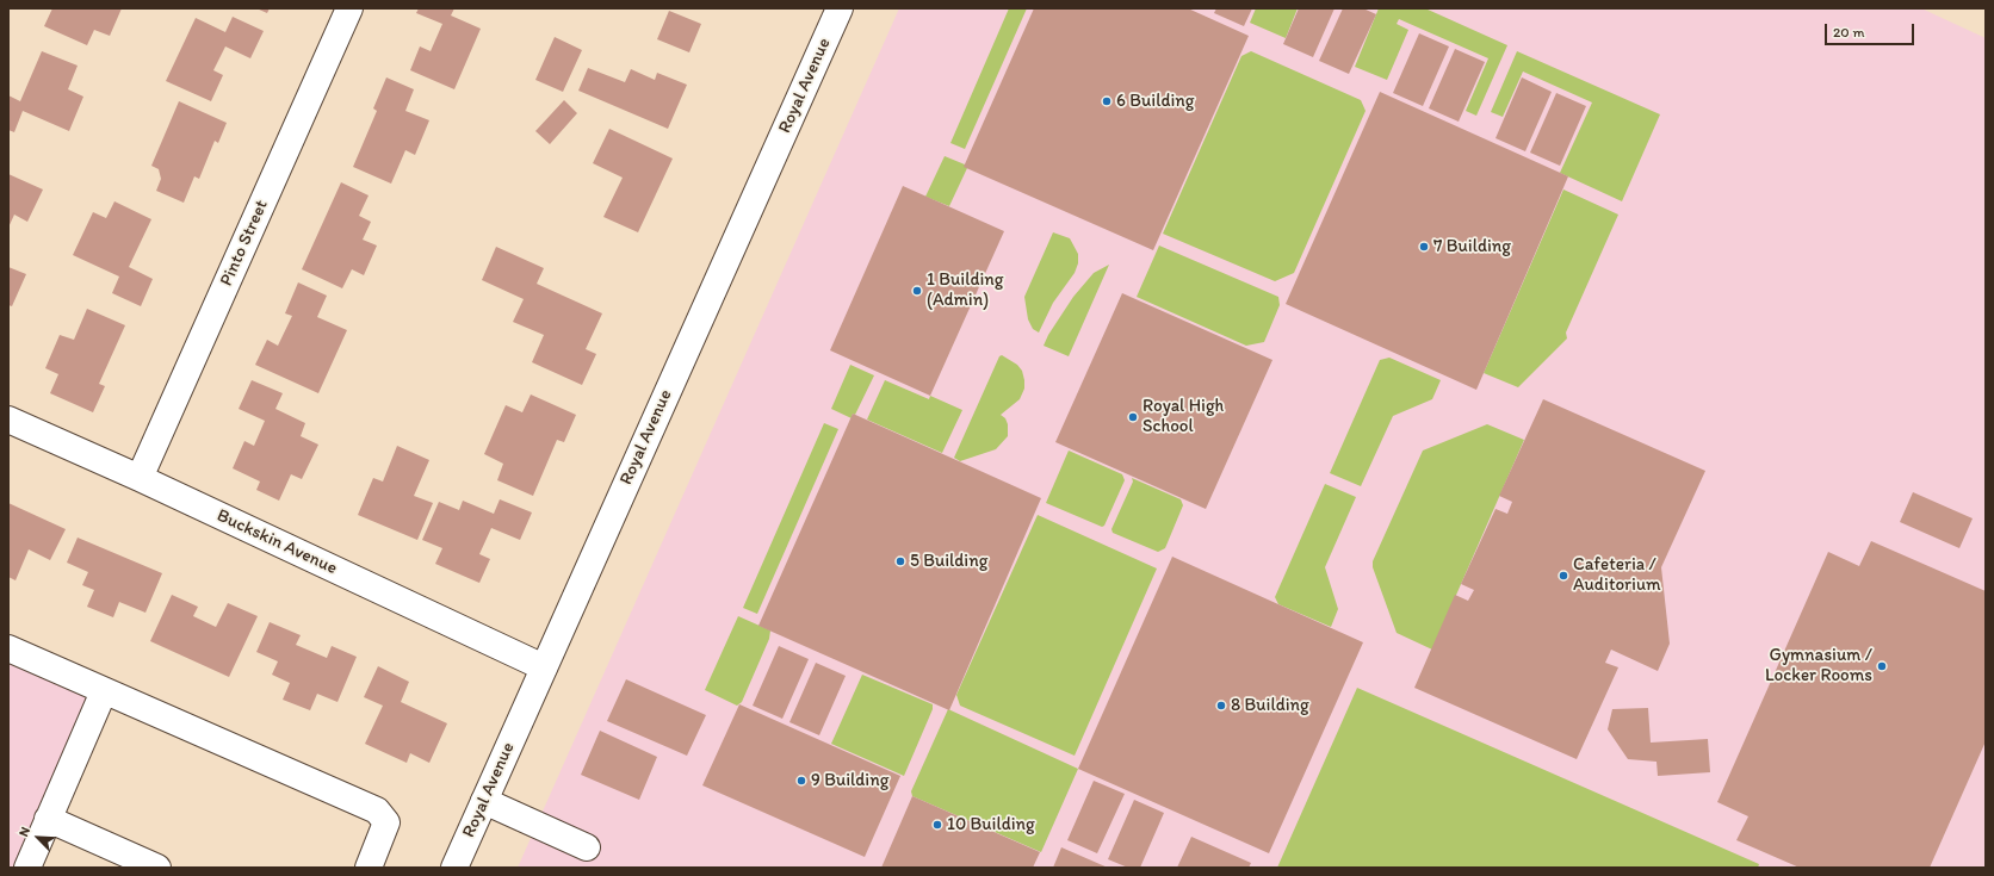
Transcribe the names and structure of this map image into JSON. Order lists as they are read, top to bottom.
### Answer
{
  "streets": {
    "street": ["Royal Avenue", "Pinto Street", "Buckskin Avenue"]
  },
  "crossings": [
    ["Royal Avenue", "Buckskin Avenue"],
    ["Pinto Street", "Buckskin Avenue"]
  ],
  "places": [
    "6 Building",
    "7 Building",
    "1 Building (Admin)",
    "Royal High School",
    "5 Building",
    "Cafeteria / Auditorium",
    "Gymnasium / Locker Rooms",
    "8 Building",
    "9 Building",
    "10 Building"
  ],
  "scale_bar": "20 m",
  "north": "top left"
}
